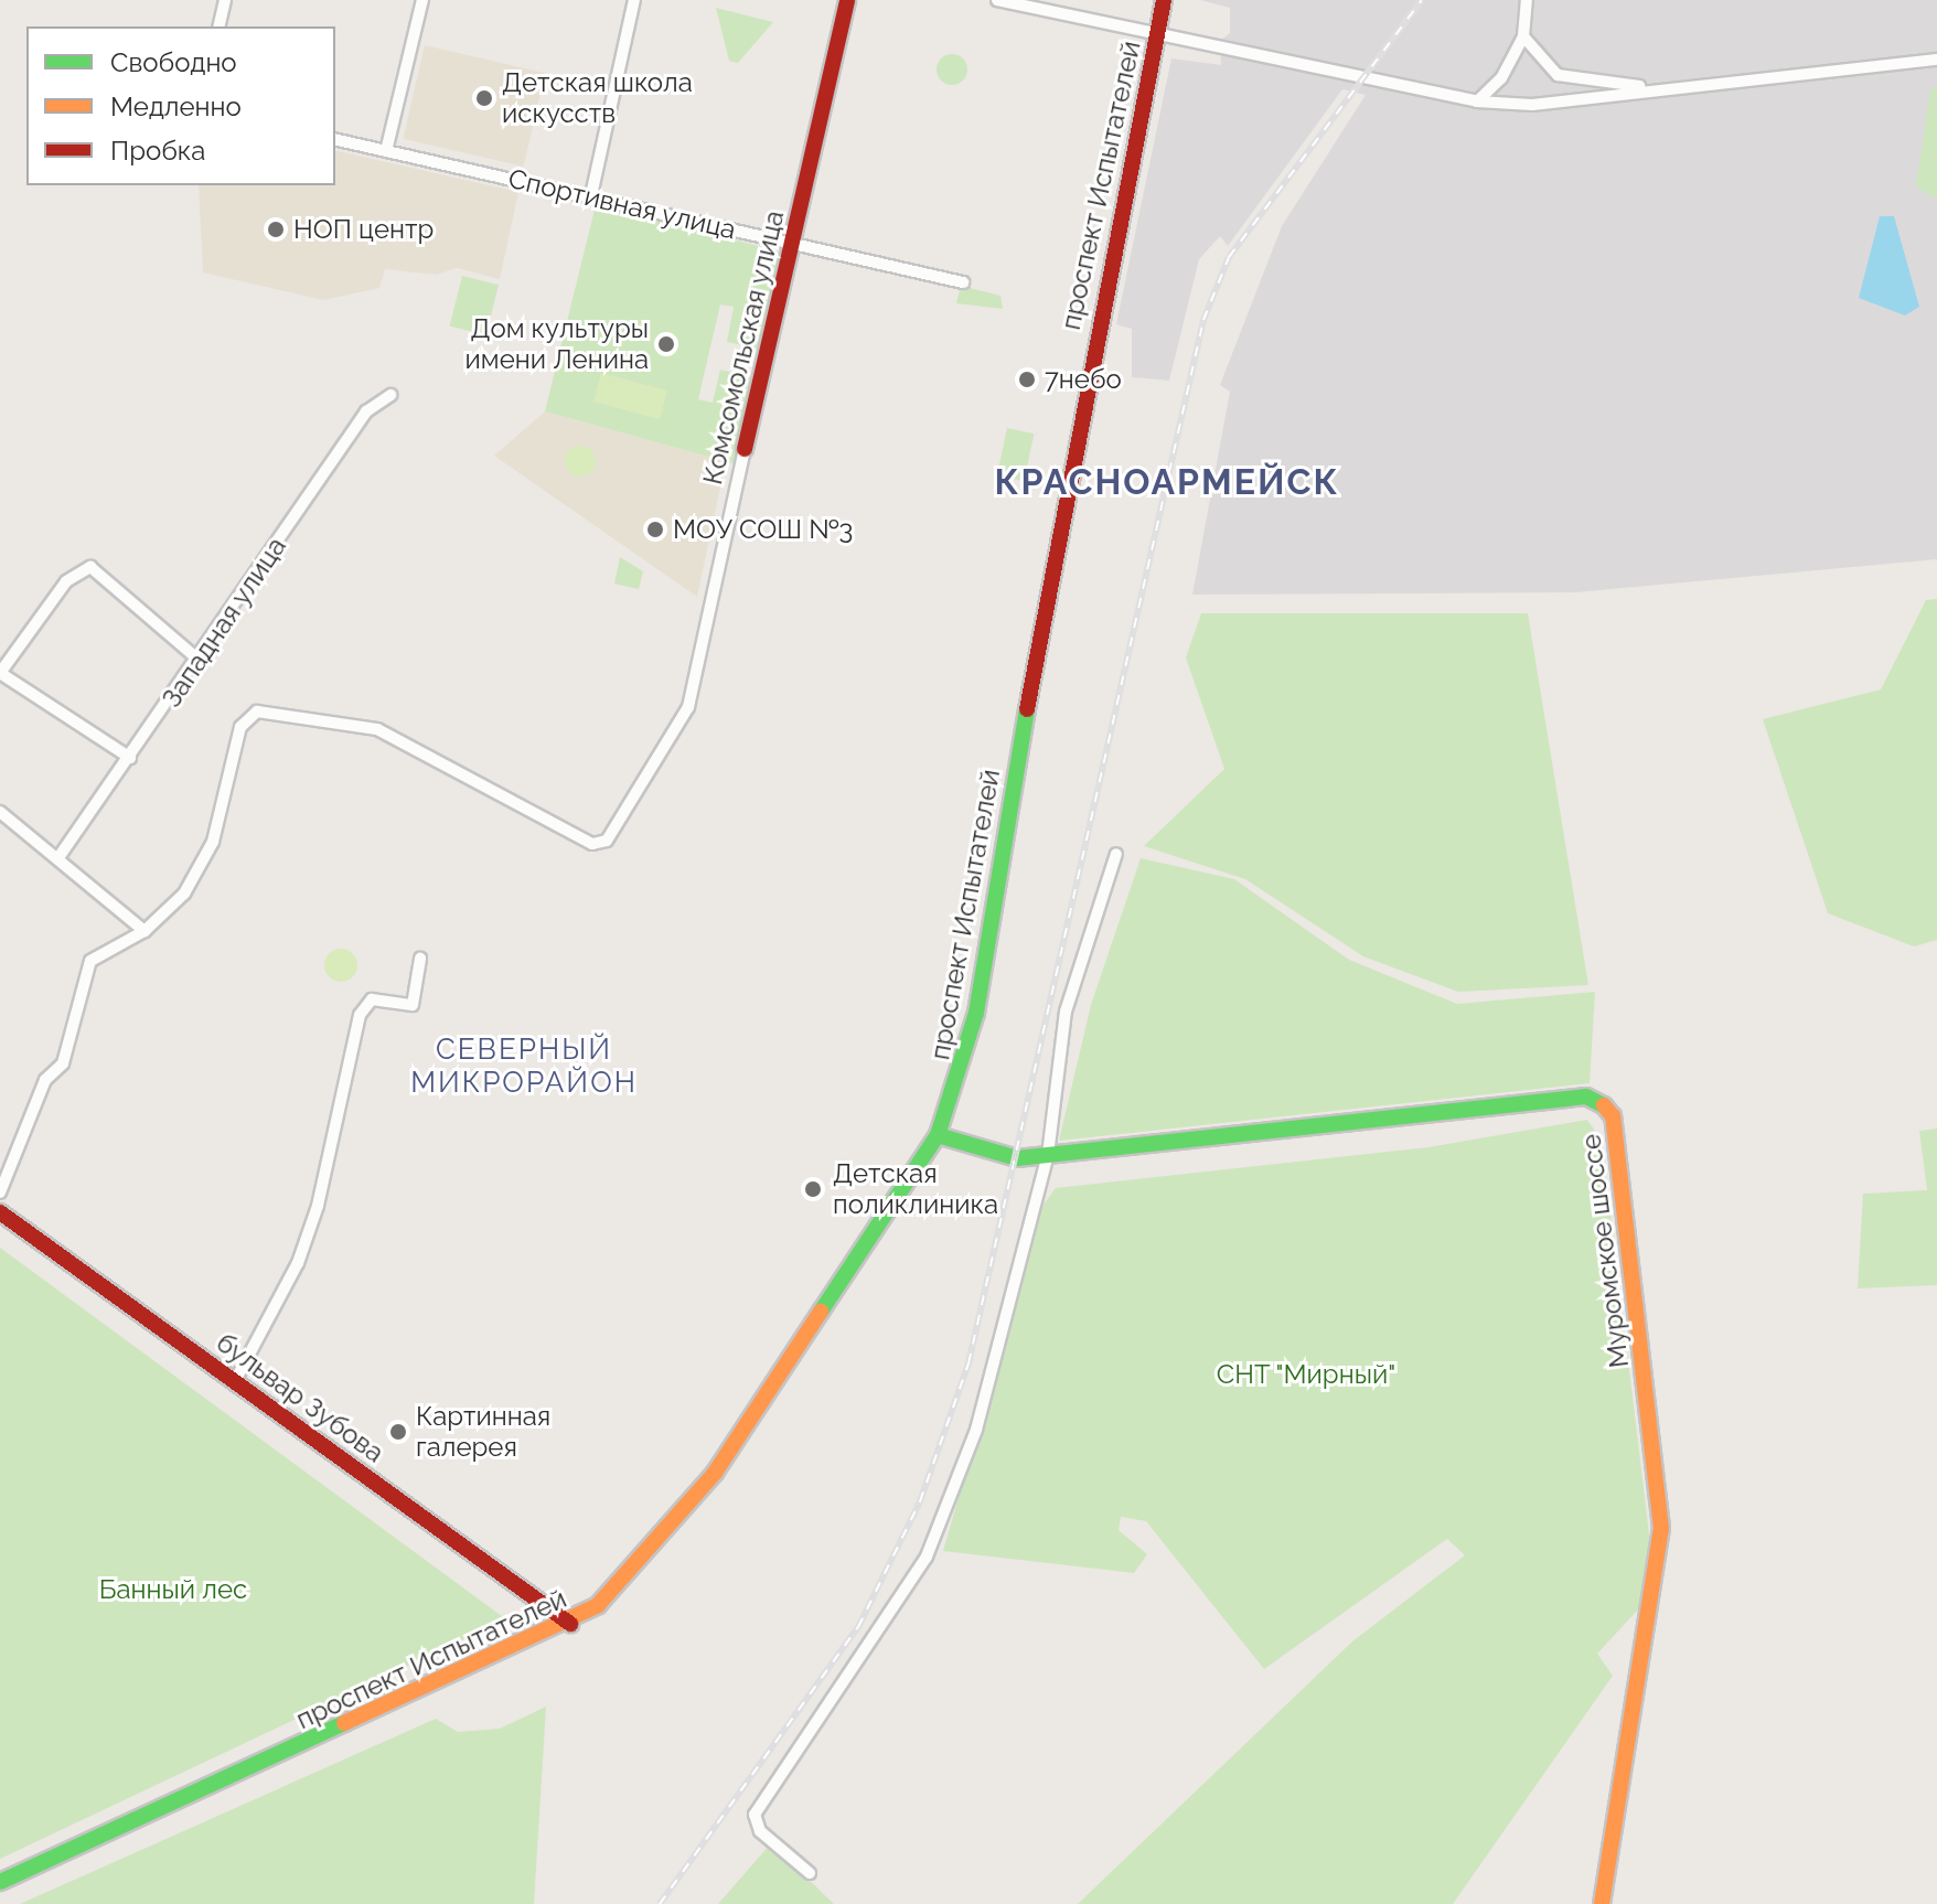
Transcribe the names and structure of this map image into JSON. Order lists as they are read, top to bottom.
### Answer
{
  "streets": {
    "street": [
      "проспект Испытателей",
      "Спортивная улица",
      "Комсомольская улица",
      "Западная улица",
      "Муромское шоссе",
      "бульвар Зубова"
    ]
  },
  "crossings": [
    ["проспект Испытателей", "Муромское шоссе"],
    ["проспект Испытателей", "бульвар Зубова"],
    ["Спортивная улица", "Комсомольская улица"]
  ],
  "districts": ["КРАСНОАРМЕЙСК", "СЕВЕРНЫЙ МИКРОРАЙОН"],
  "parks": ["СНТ \"Мирный\"", "Банный лес"],
  "places": [
    "Детская школа искусств",
    "НОП центр",
    "Дом культуры имени Ленина",
    "7небо",
    "МОУ СОШ №3",
    "Детская поликлиника",
    "Картинная галерея"
  ],
  "legend": ["Свободно", "Медленно", "Пробка"]
}
